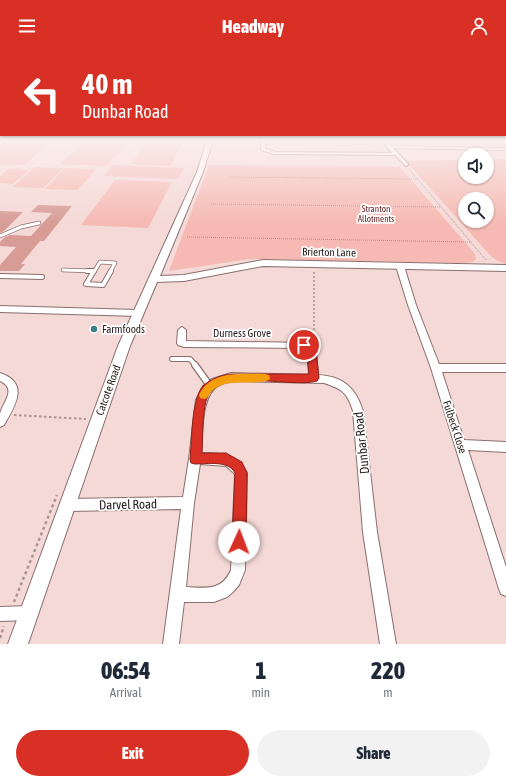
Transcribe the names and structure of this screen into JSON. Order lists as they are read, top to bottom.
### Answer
{
  "streets": {
    "street": [
      "Brierton Lane",
      "Durness Grove",
      "Catcote Road",
      "Fulbeck Close",
      "Dunbar Road",
      "Darvel Road"
    ]
  },
  "crossings": [
    ["Brierton Lane", "Catcote Road"],
    ["Brierton Lane", "Fulbeck Close"],
    ["Catcote Road", "Darvel Road"]
  ],
  "parks": ["Stranton Allotments"],
  "places": ["Farmfoods"],
  "page": {
    "header": "Headway",
    "turn": ["40 m", "Dunbar Road"],
    "eta": [
      "06:54",
      "Arrival",
      "1",
      "min",
      "220",
      "m"
    ],
    "buttons": ["Exit", "Share"]
  }
}
